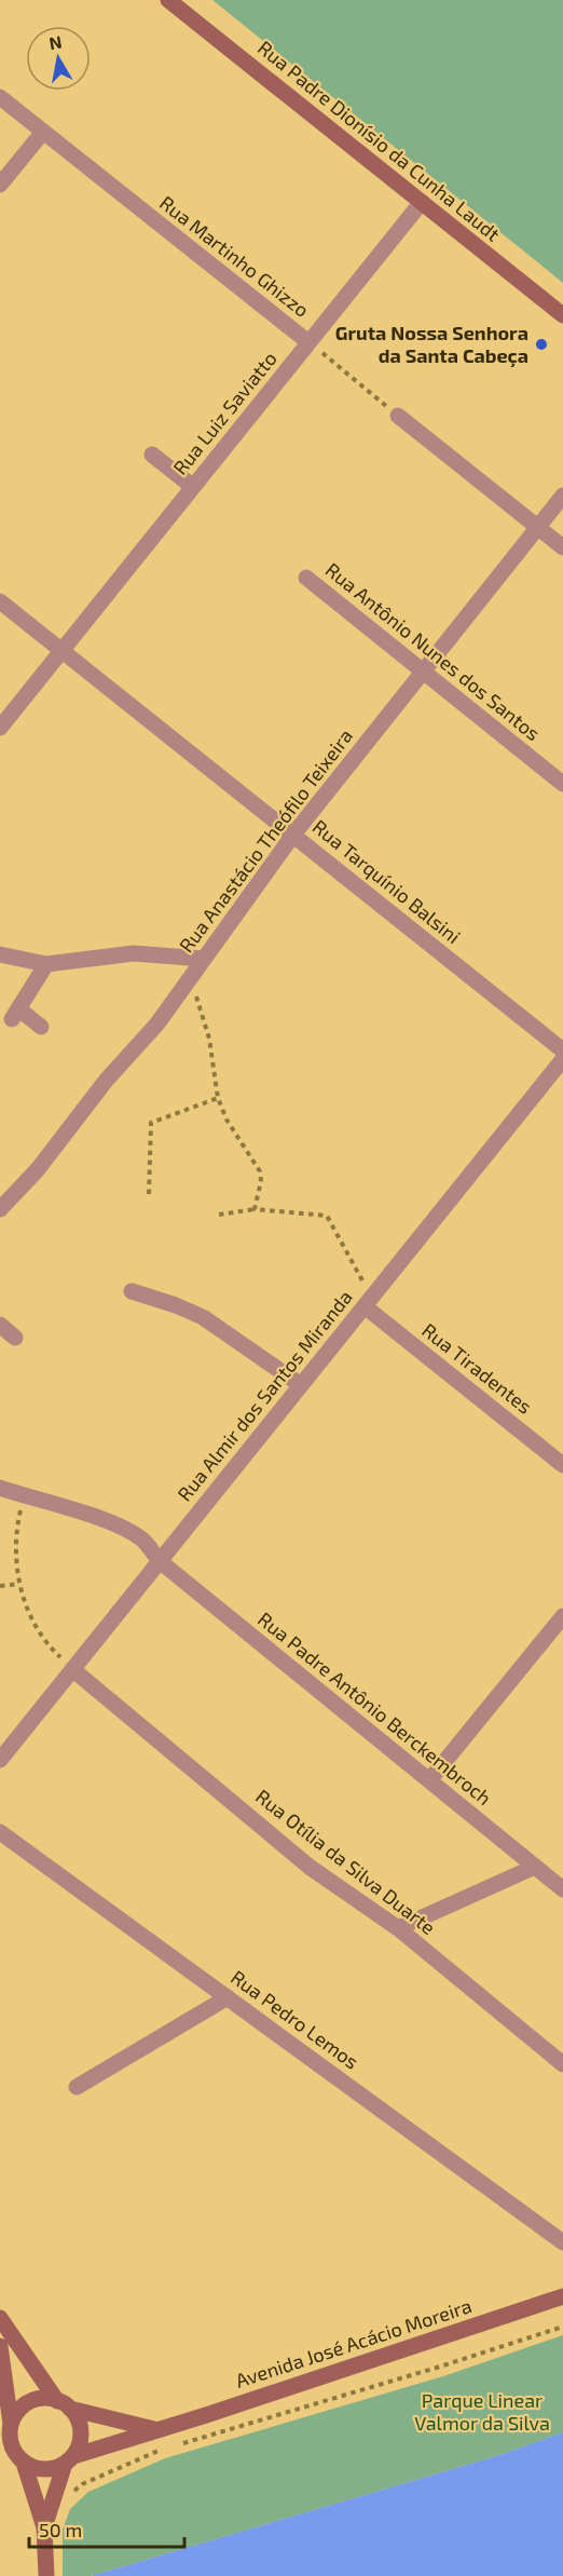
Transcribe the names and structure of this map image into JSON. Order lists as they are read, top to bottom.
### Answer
{
  "streets": {
    "main road": ["Rua Padre Dionísio da Cunha Laudt", "Avenida José Acácio Moreira"],
    "street": [
      "Rua Martinho Ghizzo",
      "Rua Luiz Saviatto",
      "Rua Antônio Nunes dos Santos",
      "Rua Anastácio Theófilo Teixeira",
      "Rua Tarquínio Balsini",
      "Rua Tiradentes",
      "Rua Almir dos Santos Miranda",
      "Rua Padre Antônio Berckembroch",
      "Rua Otília da Silva Duarte",
      "Rua Pedro Lemos"
    ]
  },
  "crossings": [
    ["Rua Padre Dionísio da Cunha Laudt", "Rua Luiz Saviatto"],
    ["Rua Martinho Ghizzo", "Rua Luiz Saviatto"],
    ["Rua Luiz Saviatto", "Rua Tarquínio Balsini"],
    ["Rua Antônio Nunes dos Santos", "Rua Anastácio Theófilo Teixeira"],
    ["Rua Anastácio Theófilo Teixeira", "Rua Tarquínio Balsini"],
    ["Rua Tiradentes", "Rua Almir dos Santos Miranda"],
    ["Rua Almir dos Santos Miranda", "Rua Padre Antônio Berckembroch"],
    ["Rua Almir dos Santos Miranda", "Rua Otília da Silva Duarte"]
  ],
  "parks": ["Parque Linear Valmor da Silva"],
  "places": ["Gruta Nossa Senhora da Santa Cabeça"],
  "scale_bar": "50 m",
  "north": "top"
}
